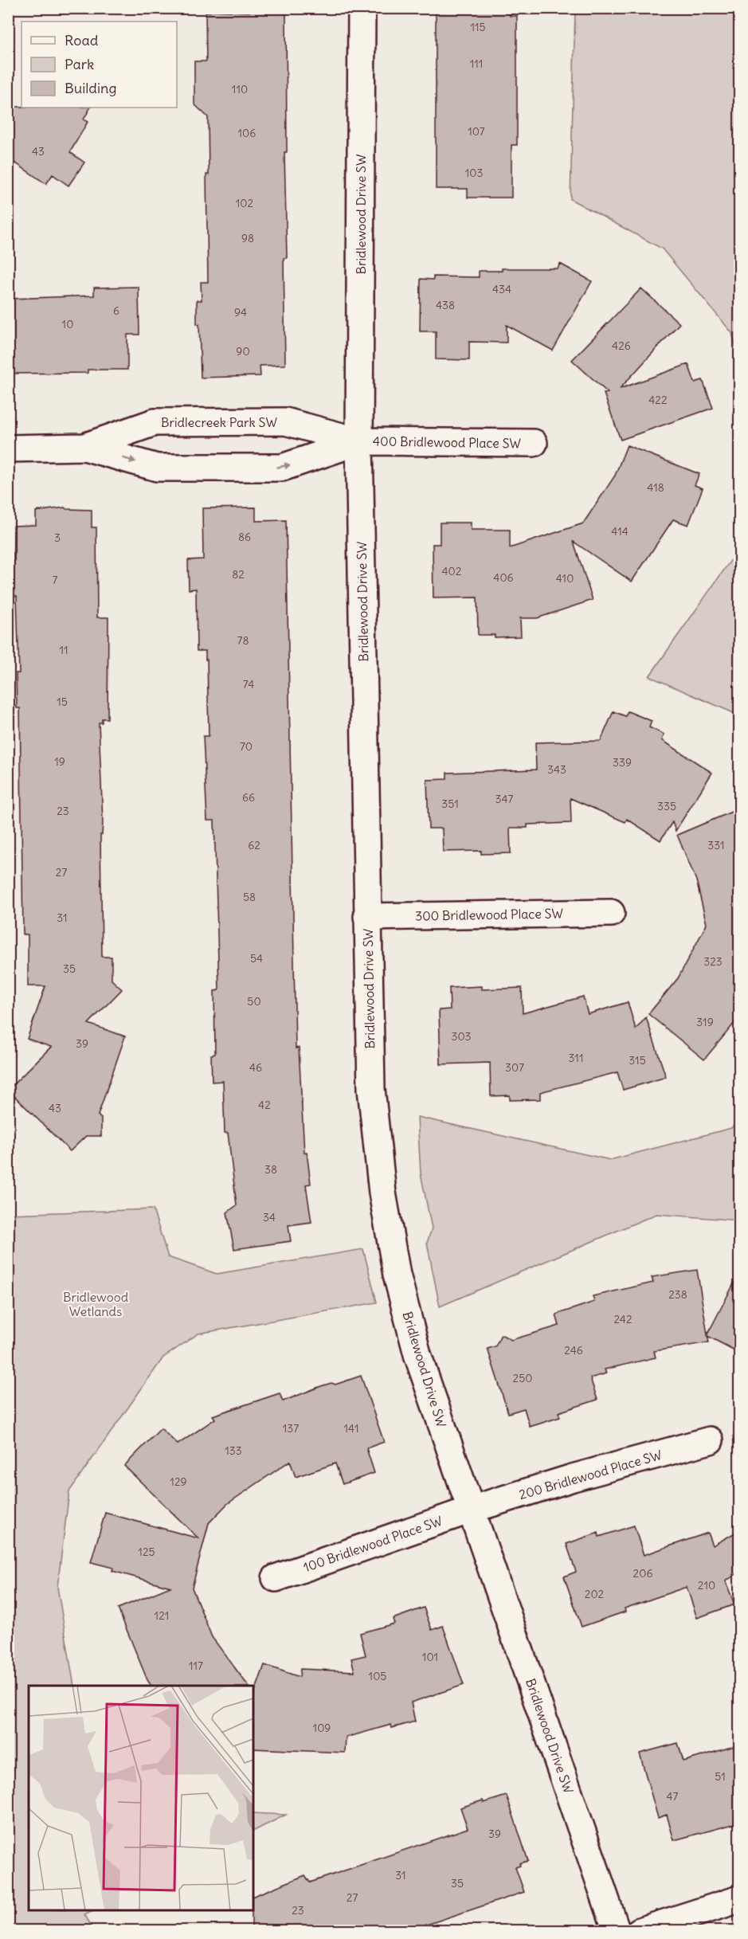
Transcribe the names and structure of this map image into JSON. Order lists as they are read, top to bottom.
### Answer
{
  "streets": {
    "street": [
      "Bridlewood Drive SW",
      "Bridlecreek Park SW",
      "400 Bridlewood Place SW",
      "300 Bridlewood Place SW",
      "200 Bridlewood Place SW",
      "100 Bridlewood Place SW"
    ]
  },
  "crossings": [
    ["Bridlewood Drive SW", "Bridlecreek Park SW"],
    ["Bridlewood Drive SW", "400 Bridlewood Place SW"],
    ["Bridlewood Drive SW", "300 Bridlewood Place SW"],
    ["Bridlewood Drive SW", "200 Bridlewood Place SW"],
    ["Bridlewood Drive SW", "100 Bridlewood Place SW"],
    ["Bridlecreek Park SW", "400 Bridlewood Place SW"],
    ["200 Bridlewood Place SW", "100 Bridlewood Place SW"]
  ],
  "parks": ["Bridlewood Wetlands"],
  "house_numbers": [
    "115",
    "111",
    "110",
    "107",
    "106",
    "43",
    "103",
    "102",
    "98",
    "434",
    "438",
    "6",
    "94",
    "10",
    "426",
    "90",
    "422",
    "418",
    "414",
    "86",
    "3",
    "402",
    "82",
    "406",
    "410",
    "7",
    "78",
    "11",
    "74",
    "15",
    "70",
    "19",
    "339",
    "343",
    "66",
    "347",
    "351",
    "335",
    "23",
    "62",
    "331",
    "27",
    "58",
    "31",
    "54",
    "323",
    "35",
    "50",
    "319",
    "303",
    "39",
    "311",
    "315",
    "46",
    "307",
    "42",
    "43",
    "38",
    "34",
    "238",
    "242",
    "246",
    "250",
    "137",
    "141",
    "133",
    "129",
    "125",
    "206",
    "210",
    "202",
    "121",
    "101",
    "117",
    "105",
    "109",
    "51",
    "47",
    "39",
    "31",
    "35",
    "27",
    "23"
  ],
  "legend": ["Road", "Park", "Building"]
}
